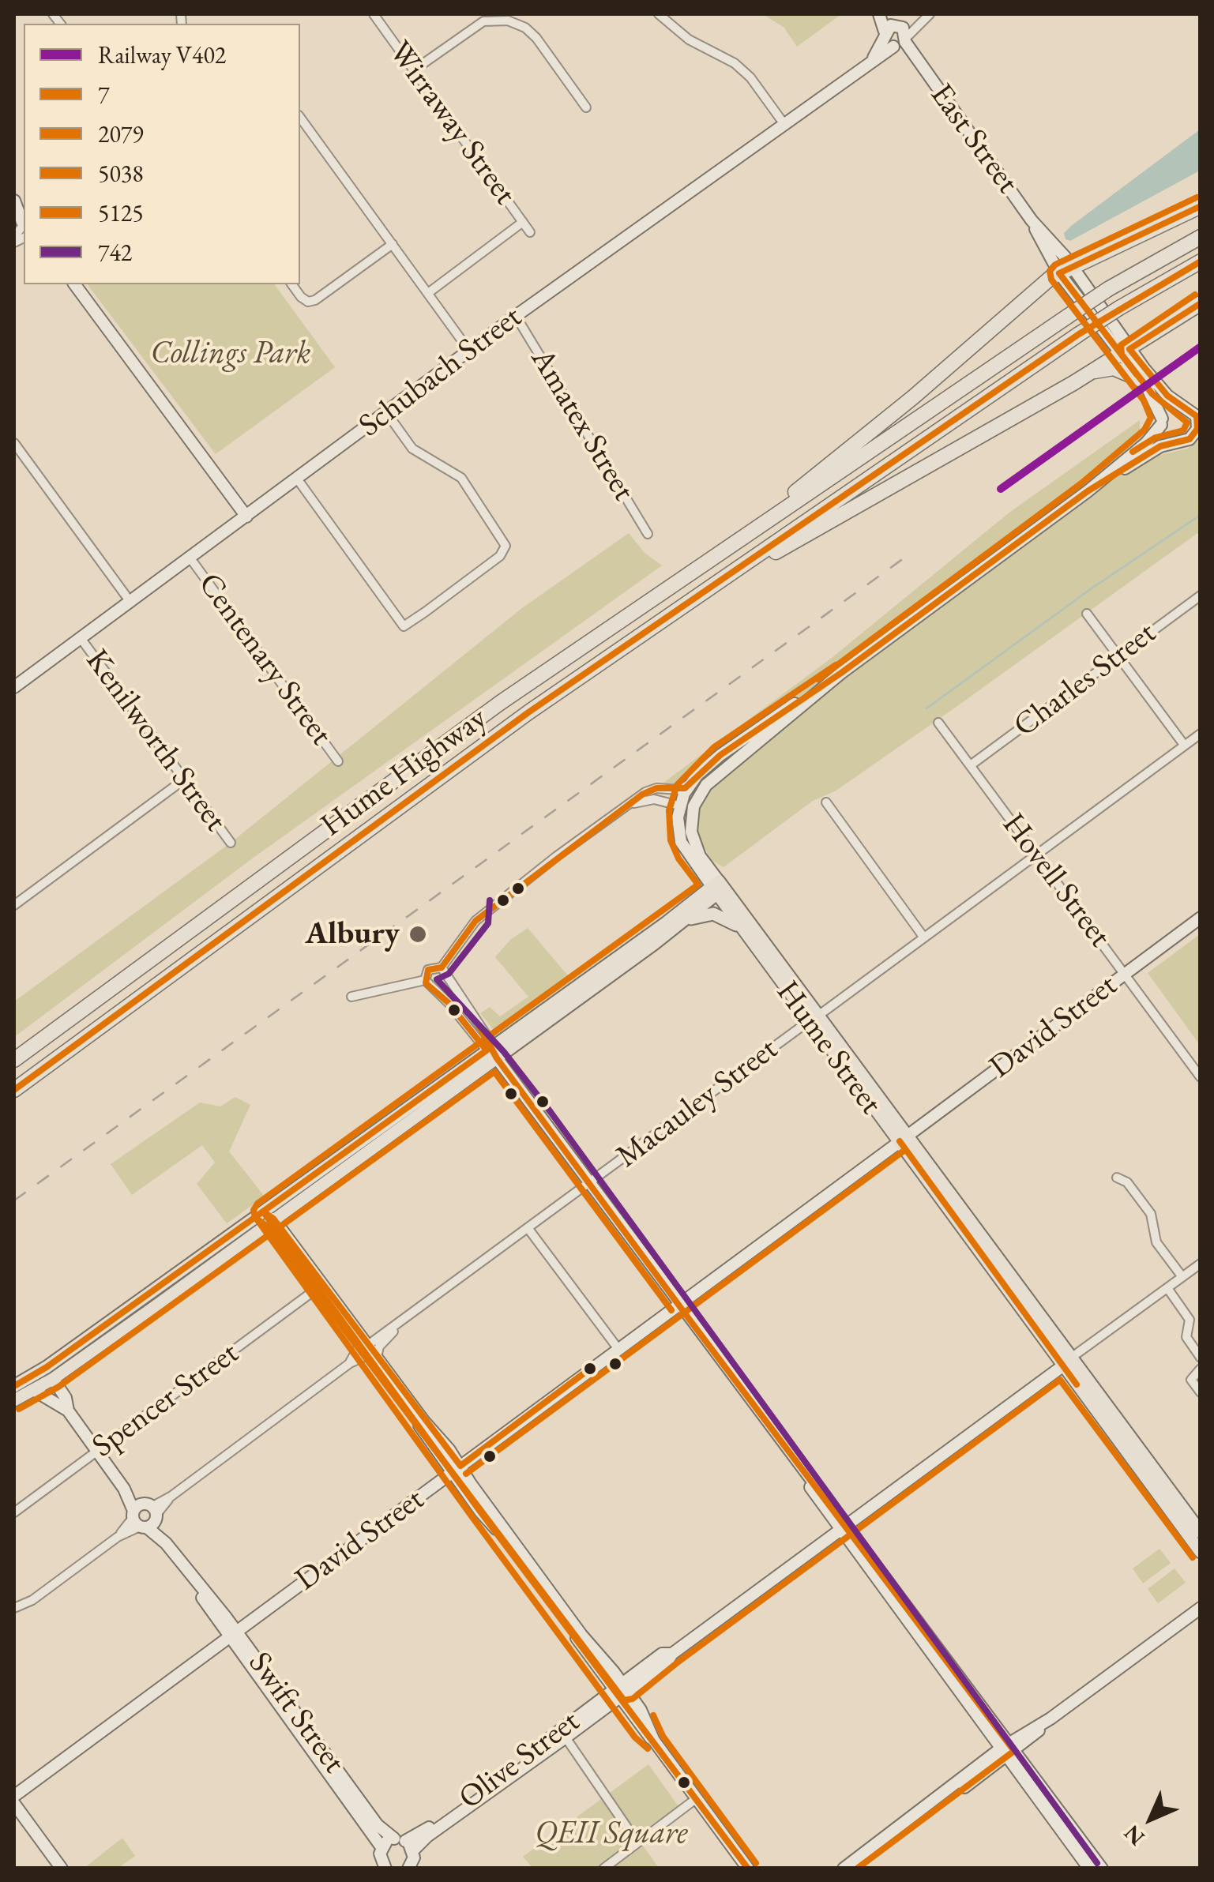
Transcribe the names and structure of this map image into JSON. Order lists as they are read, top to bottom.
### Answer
{
  "streets": {
    "highway": ["Hume Highway"],
    "main road": ["Hume Street"],
    "street": [
      "Wirraway Street",
      "East Street",
      "Schubach Street",
      "Amatex Street",
      "Centenary Street",
      "Charles Street",
      "Kenilworth Street",
      "Hovell Street",
      "David Street",
      "Macauley Street",
      "Spencer Street",
      "Swift Street",
      "Olive Street"
    ]
  },
  "crossings": [
    ["East Street", "Schubach Street"],
    ["Schubach Street", "Amatex Street"],
    ["Schubach Street", "Centenary Street"],
    ["Schubach Street", "Kenilworth Street"],
    ["Charles Street", "Hovell Street"],
    ["Hovell Street", "David Street"],
    ["Hovell Street", "Macauley Street"],
    ["David Street", "Hume Street"],
    ["David Street", "Swift Street"],
    ["Hume Street", "Macauley Street"],
    ["Hume Street", "Olive Street"],
    ["Macauley Street", "Swift Street"],
    ["Spencer Street", "Swift Street"],
    ["Swift Street", "Olive Street"]
  ],
  "parks": ["Collings Park", "QEII Square"],
  "places": ["Albury"],
  "lines": [
    "transit line 5038",
    "transit line 7",
    "transit line 5125",
    "rail line V402",
    "transit line 742",
    "transit line 2079"
  ],
  "legend": [
    "Railway V402",
    "7",
    "2079",
    "5038",
    "5125",
    "742"
  ],
  "north": "bottom left"
}
